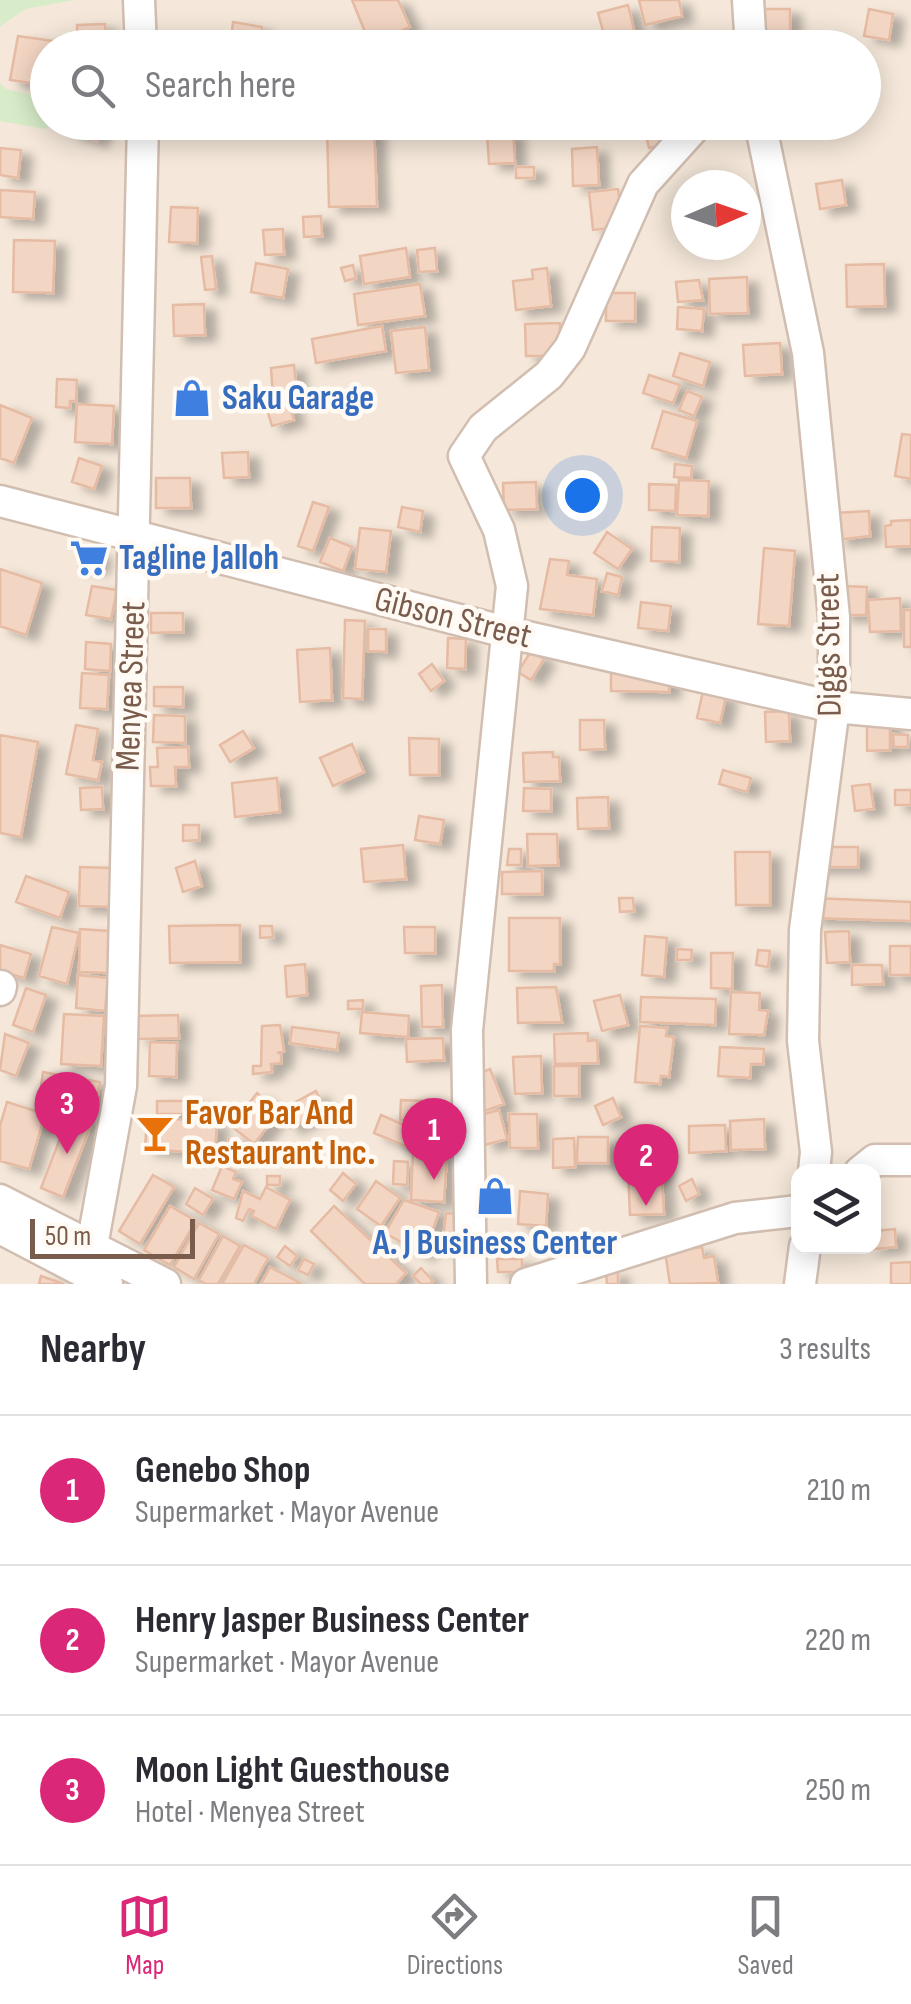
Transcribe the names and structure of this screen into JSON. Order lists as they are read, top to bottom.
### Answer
{
  "streets": {
    "street": ["Gibson Street", "Diggs Street", "Menyea Street"]
  },
  "crossings": [
    ["Gibson Street", "Diggs Street"],
    ["Gibson Street", "Menyea Street"]
  ],
  "places": {
    "shop": ["Saku Garage", "A. J Business Center"],
    "supermarket": ["Tagline Jalloh"],
    "bar": ["Favor Bar And Restaurant Inc."]
  },
  "scale_bar": "50 m",
  "north": "right",
  "page": {
    "search": "Search here",
    "pins": ["3", "1", "2"],
    "scale": "50 m",
    "heading": ["Nearby", "3 results"],
    "list": [
      {
        "mark": "1",
        "name": "Genebo Shop",
        "note": "Supermarket · Mayor Avenue",
        "value": "210 m"
      },
      {
        "mark": "2",
        "name": "Henry Jasper Business Center",
        "note": "Supermarket · Mayor Avenue",
        "value": "220 m"
      },
      {
        "mark": "3",
        "name": "Moon Light Guesthouse",
        "note": "Hotel · Menyea Street",
        "value": "250 m"
      }
    ],
    "nav": ["Map", "Directions", "Saved"]
  }
}
